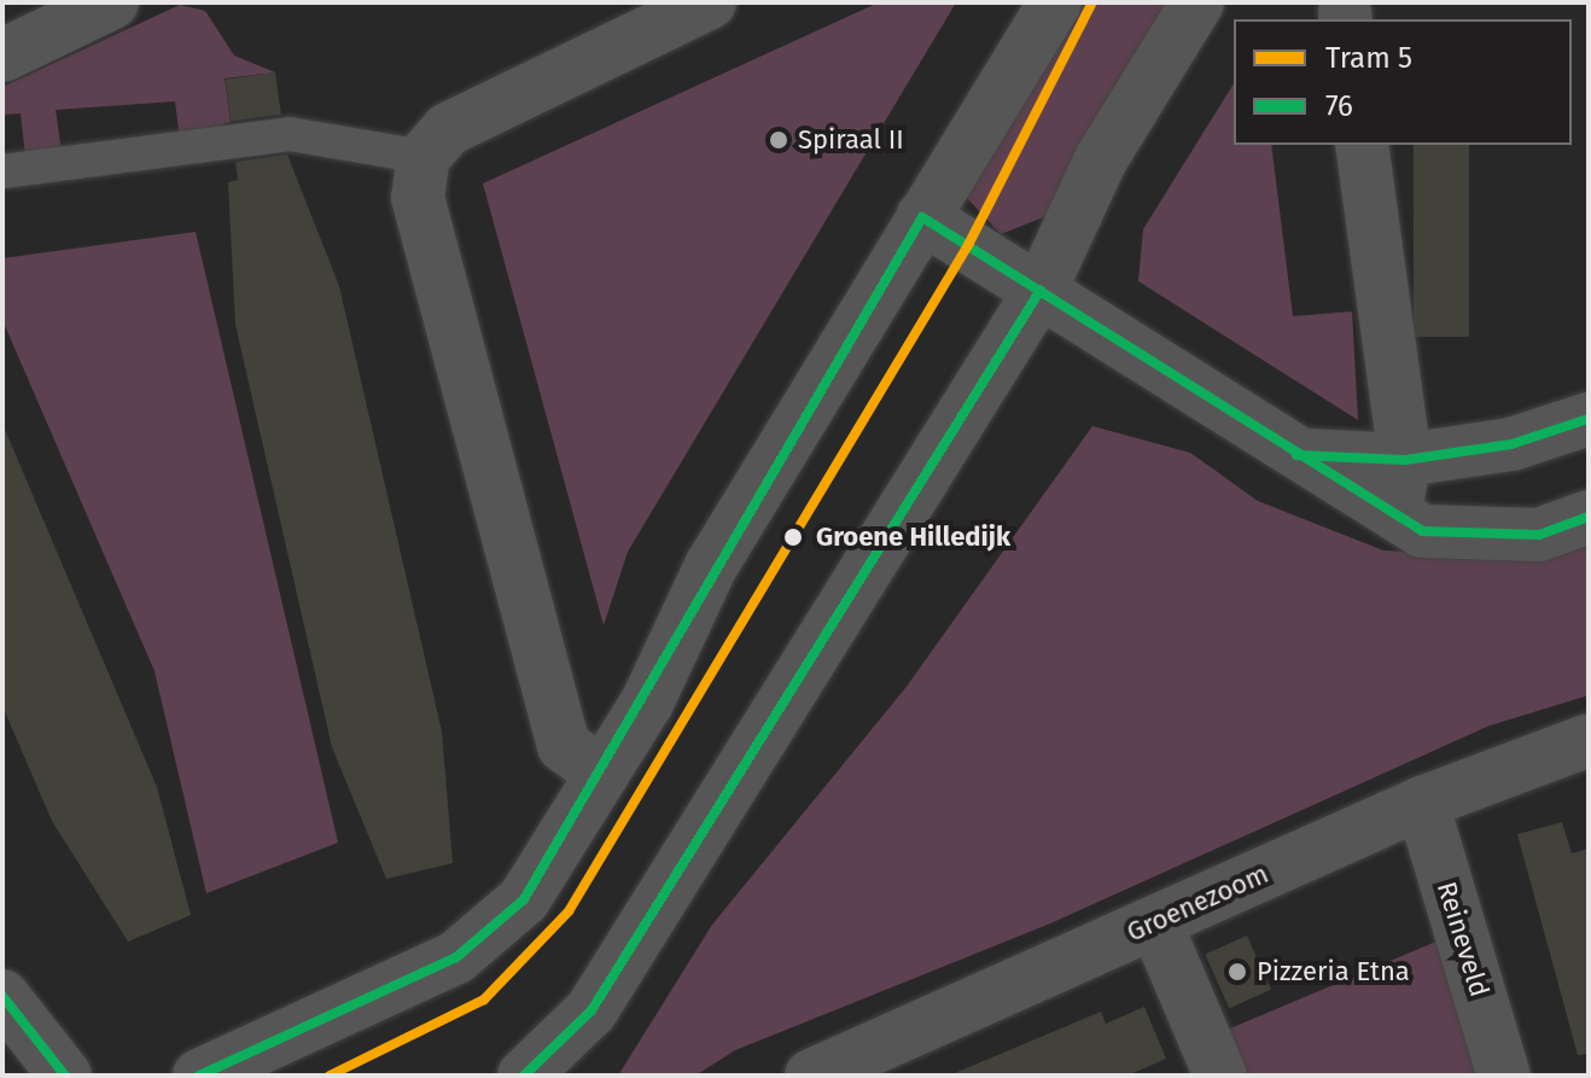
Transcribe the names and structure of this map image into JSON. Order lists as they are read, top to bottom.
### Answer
{
  "streets": {
    "street": ["Groenezoom", "Reineveld"]
  },
  "crossings": [
    ["Groenezoom", "Reineveld"]
  ],
  "places": ["Spiraal II", "Groene Hilledijk", "Pizzeria Etna"],
  "lines": ["tram line 5", "transit line 76"],
  "legend": ["Tram 5", "76"]
}
